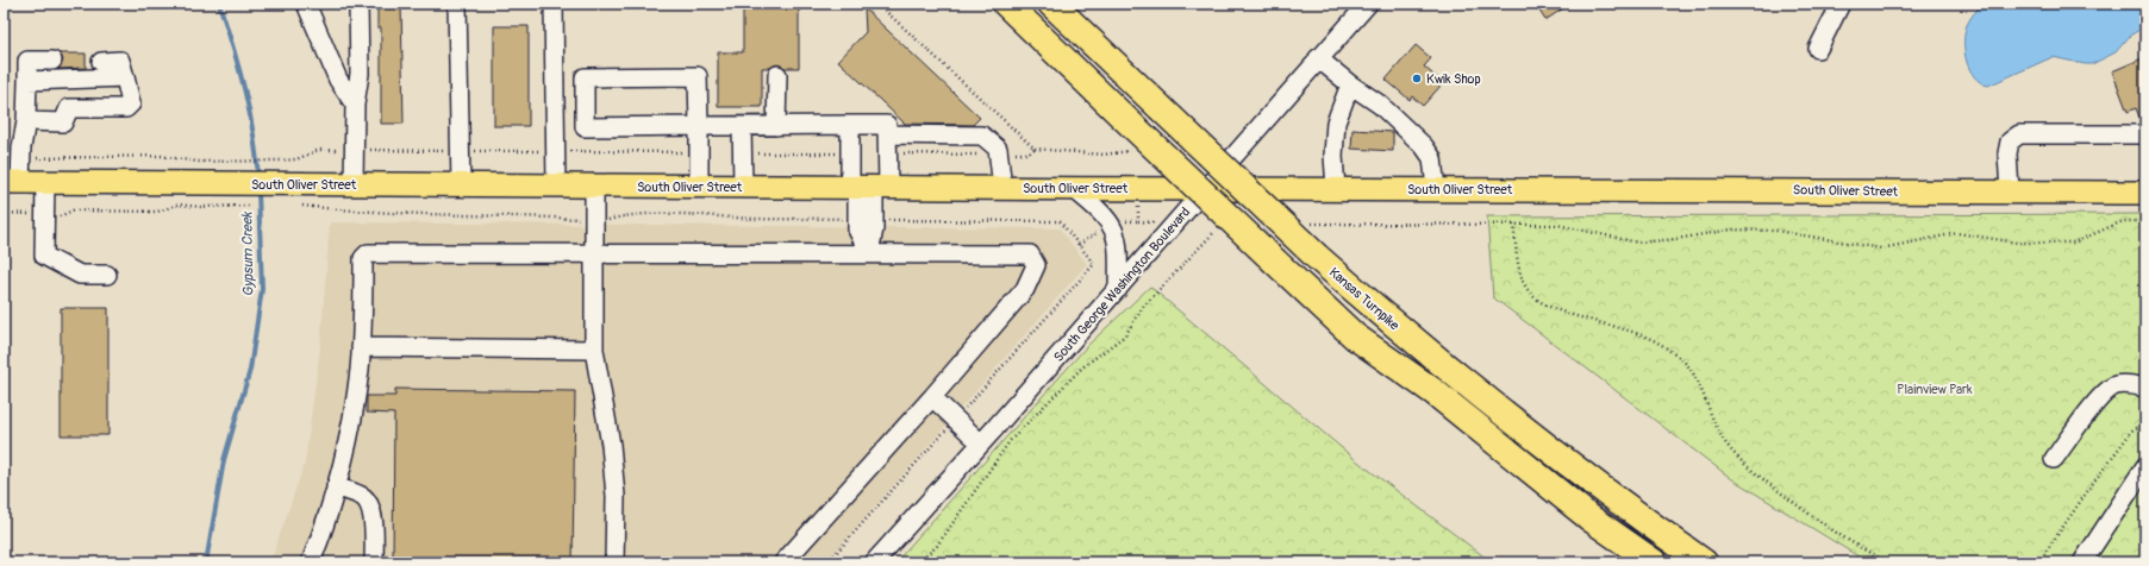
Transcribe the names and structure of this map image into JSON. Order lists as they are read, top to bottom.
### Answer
{
  "streets": {
    "highway": ["Kansas Turnpike"],
    "main road": ["South Oliver Street"],
    "street": ["South George Washington Boulevard"]
  },
  "crossings": [
    ["South Oliver Street", "South George Washington Boulevard"]
  ],
  "water": ["Gypsum Creek"],
  "parks": ["Plainview Park"],
  "places": ["Kwik Shop"]
}
